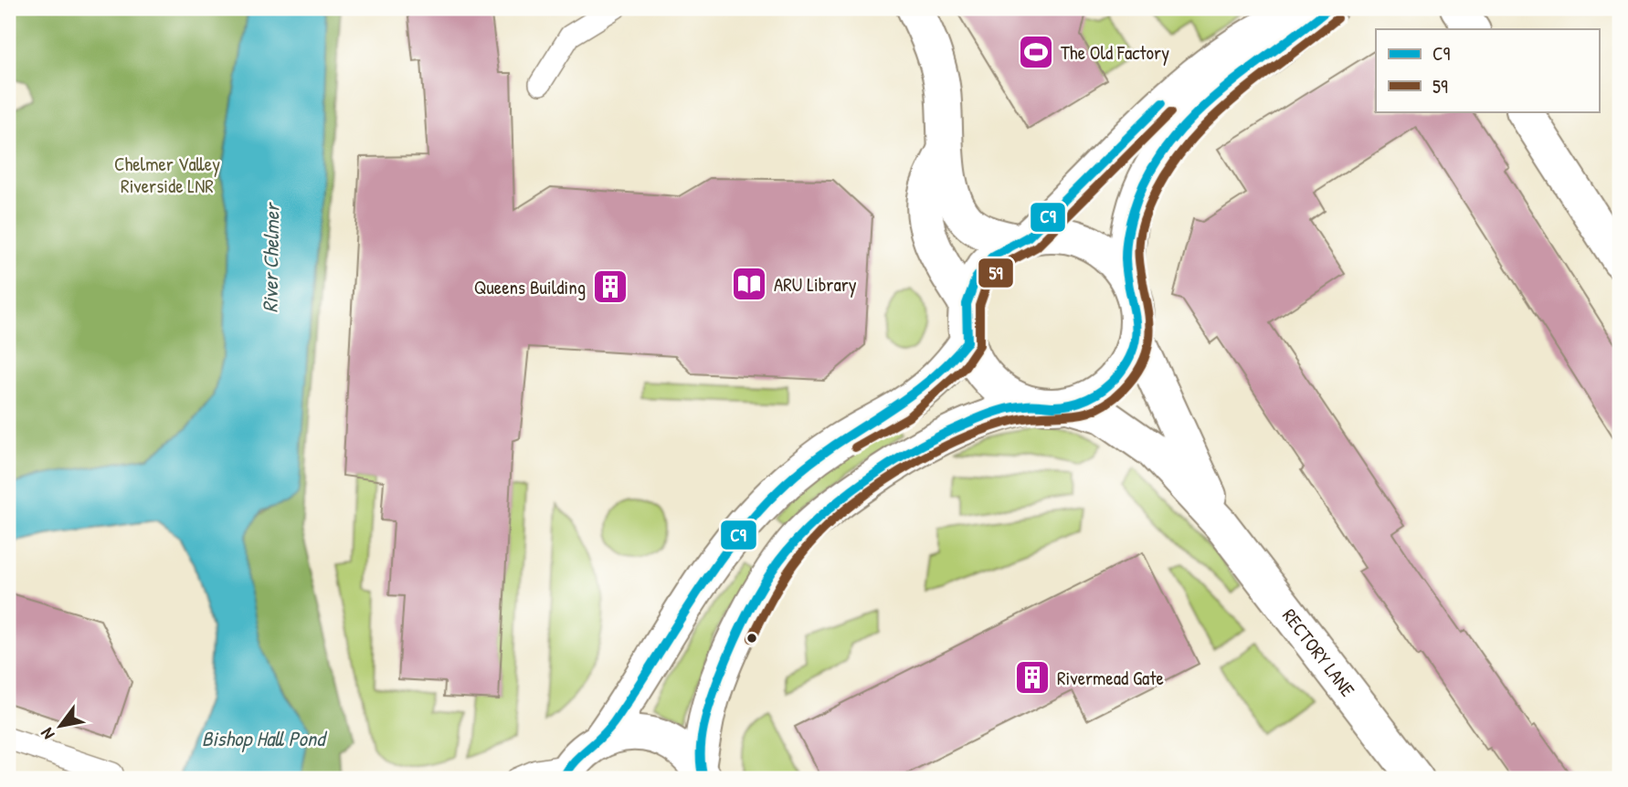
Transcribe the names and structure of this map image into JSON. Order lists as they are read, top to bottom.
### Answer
{
  "streets": {
    "main road": ["RECTORY LANE"]
  },
  "water": ["River Chelmer", "Bishop Hall Pond"],
  "parks": ["Chelmer Valley Riverside LNR"],
  "places": {
    "sports": ["The Old Factory"],
    "library": ["ARU Library"],
    "building": ["Queens Building", "Rivermead Gate"]
  },
  "lines": ["transit line C9", "transit line 59"],
  "legend": ["C9", "59"],
  "north": "bottom left"
}
